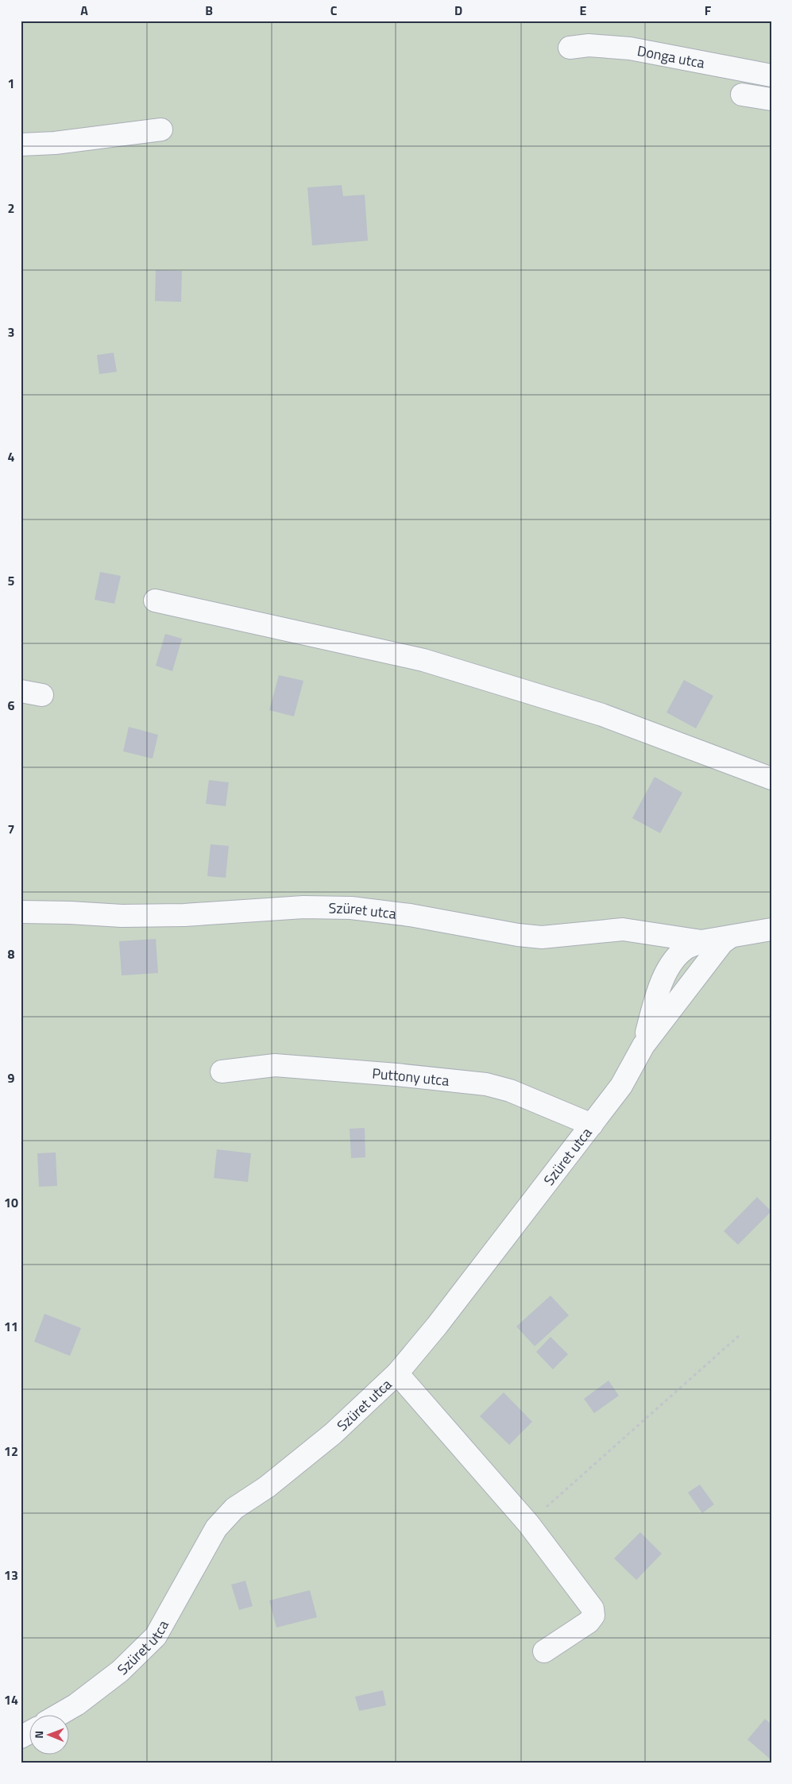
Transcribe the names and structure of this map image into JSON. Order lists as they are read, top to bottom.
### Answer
{
  "streets": {
    "street": ["Donga utca", "Szüret utca", "Puttony utca"]
  },
  "crossings": [
    ["Szüret utca", "Puttony utca"]
  ],
  "north": "left",
  "grid": {
    "columns": [
      "A",
      "B",
      "C",
      "D",
      "E",
      "F"
    ],
    "rows": [
      "1",
      "2",
      "3",
      "4",
      "5",
      "6",
      "7",
      "8",
      "9",
      "10",
      "11",
      "12",
      "13",
      "14"
    ]
  }
}
